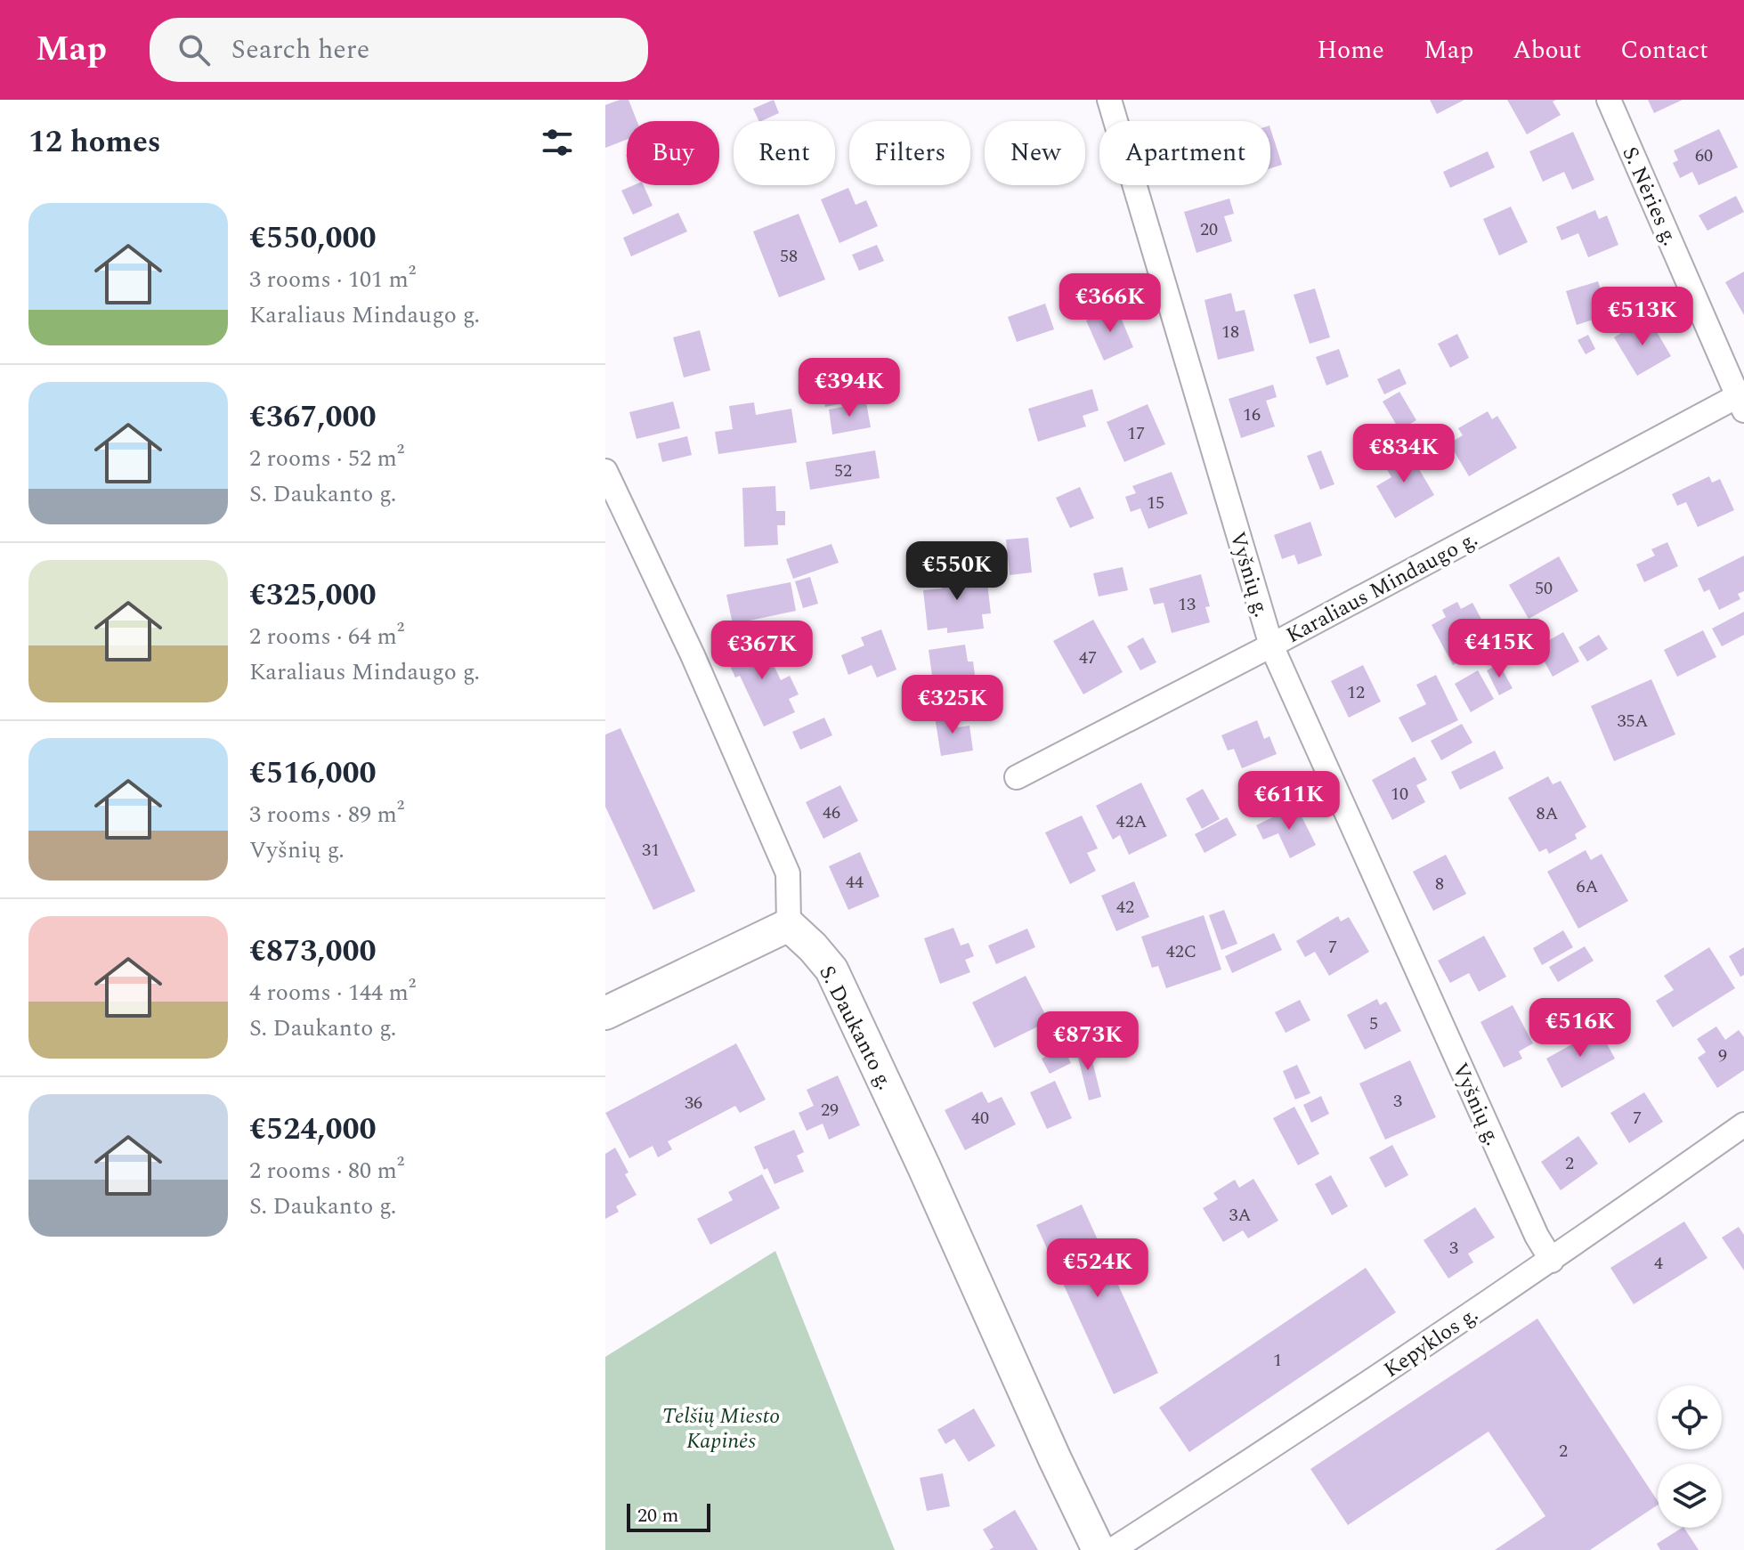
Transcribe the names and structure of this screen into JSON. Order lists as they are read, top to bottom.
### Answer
{
  "streets": {
    "main road": ["S. Daukanto g."],
    "street": [
      "S. Nėries g.",
      "Vyšnių g.",
      "Karaliaus Mindaugo g.",
      "Kepyklos g."
    ]
  },
  "crossings": [
    ["S. Nėries g.", "Karaliaus Mindaugo g."],
    ["Vyšnių g.", "Karaliaus Mindaugo g."],
    ["Vyšnių g.", "Kepyklos g."]
  ],
  "parks": ["Telšių Miesto Kapinės"],
  "house_numbers": [
    "60",
    "20",
    "58",
    "18",
    "16",
    "17",
    "52",
    "15",
    "50",
    "13",
    "47",
    "12",
    "35A",
    "10",
    "46",
    "8A",
    "42A",
    "31",
    "44",
    "8",
    "6A",
    "42",
    "7",
    "42C",
    "5",
    "9",
    "3",
    "36",
    "29",
    "40",
    "7",
    "2",
    "3A",
    "3",
    "4",
    "1",
    "2"
  ],
  "scale_bar": "20 m",
  "page": {
    "header": "Map",
    "search": "Search here",
    "nav": [
      "Home",
      "Map",
      "About",
      "Contact"
    ],
    "heading": "12 homes",
    "chip": [
      "Buy",
      "Rent",
      "Filters",
      "New",
      "Apartment"
    ],
    "list": [
      {
        "name": "€550,000",
        "note": "3 rooms · 101 m² · Karaliaus Mindaugo g."
      },
      {
        "name": "€367,000",
        "note": "2 rooms · 52 m² · S. Daukanto g."
      },
      {
        "name": "€325,000",
        "note": "2 rooms · 64 m² · Karaliaus Mindaugo g."
      },
      {
        "name": "€516,000",
        "note": "3 rooms · 89 m² · Vyšnių g."
      },
      {
        "name": "€873,000",
        "note": "4 rooms · 144 m² · S. Daukanto g."
      },
      {
        "name": "€524,000",
        "note": "2 rooms · 80 m² · S. Daukanto g."
      }
    ],
    "price": [
      "€366K",
      "€513K",
      "€394K",
      "€834K",
      "€550K",
      "€415K",
      "€367K",
      "€325K",
      "€611K",
      "€516K",
      "€873K",
      "€524K"
    ],
    "scale": "20 m"
  }
}
